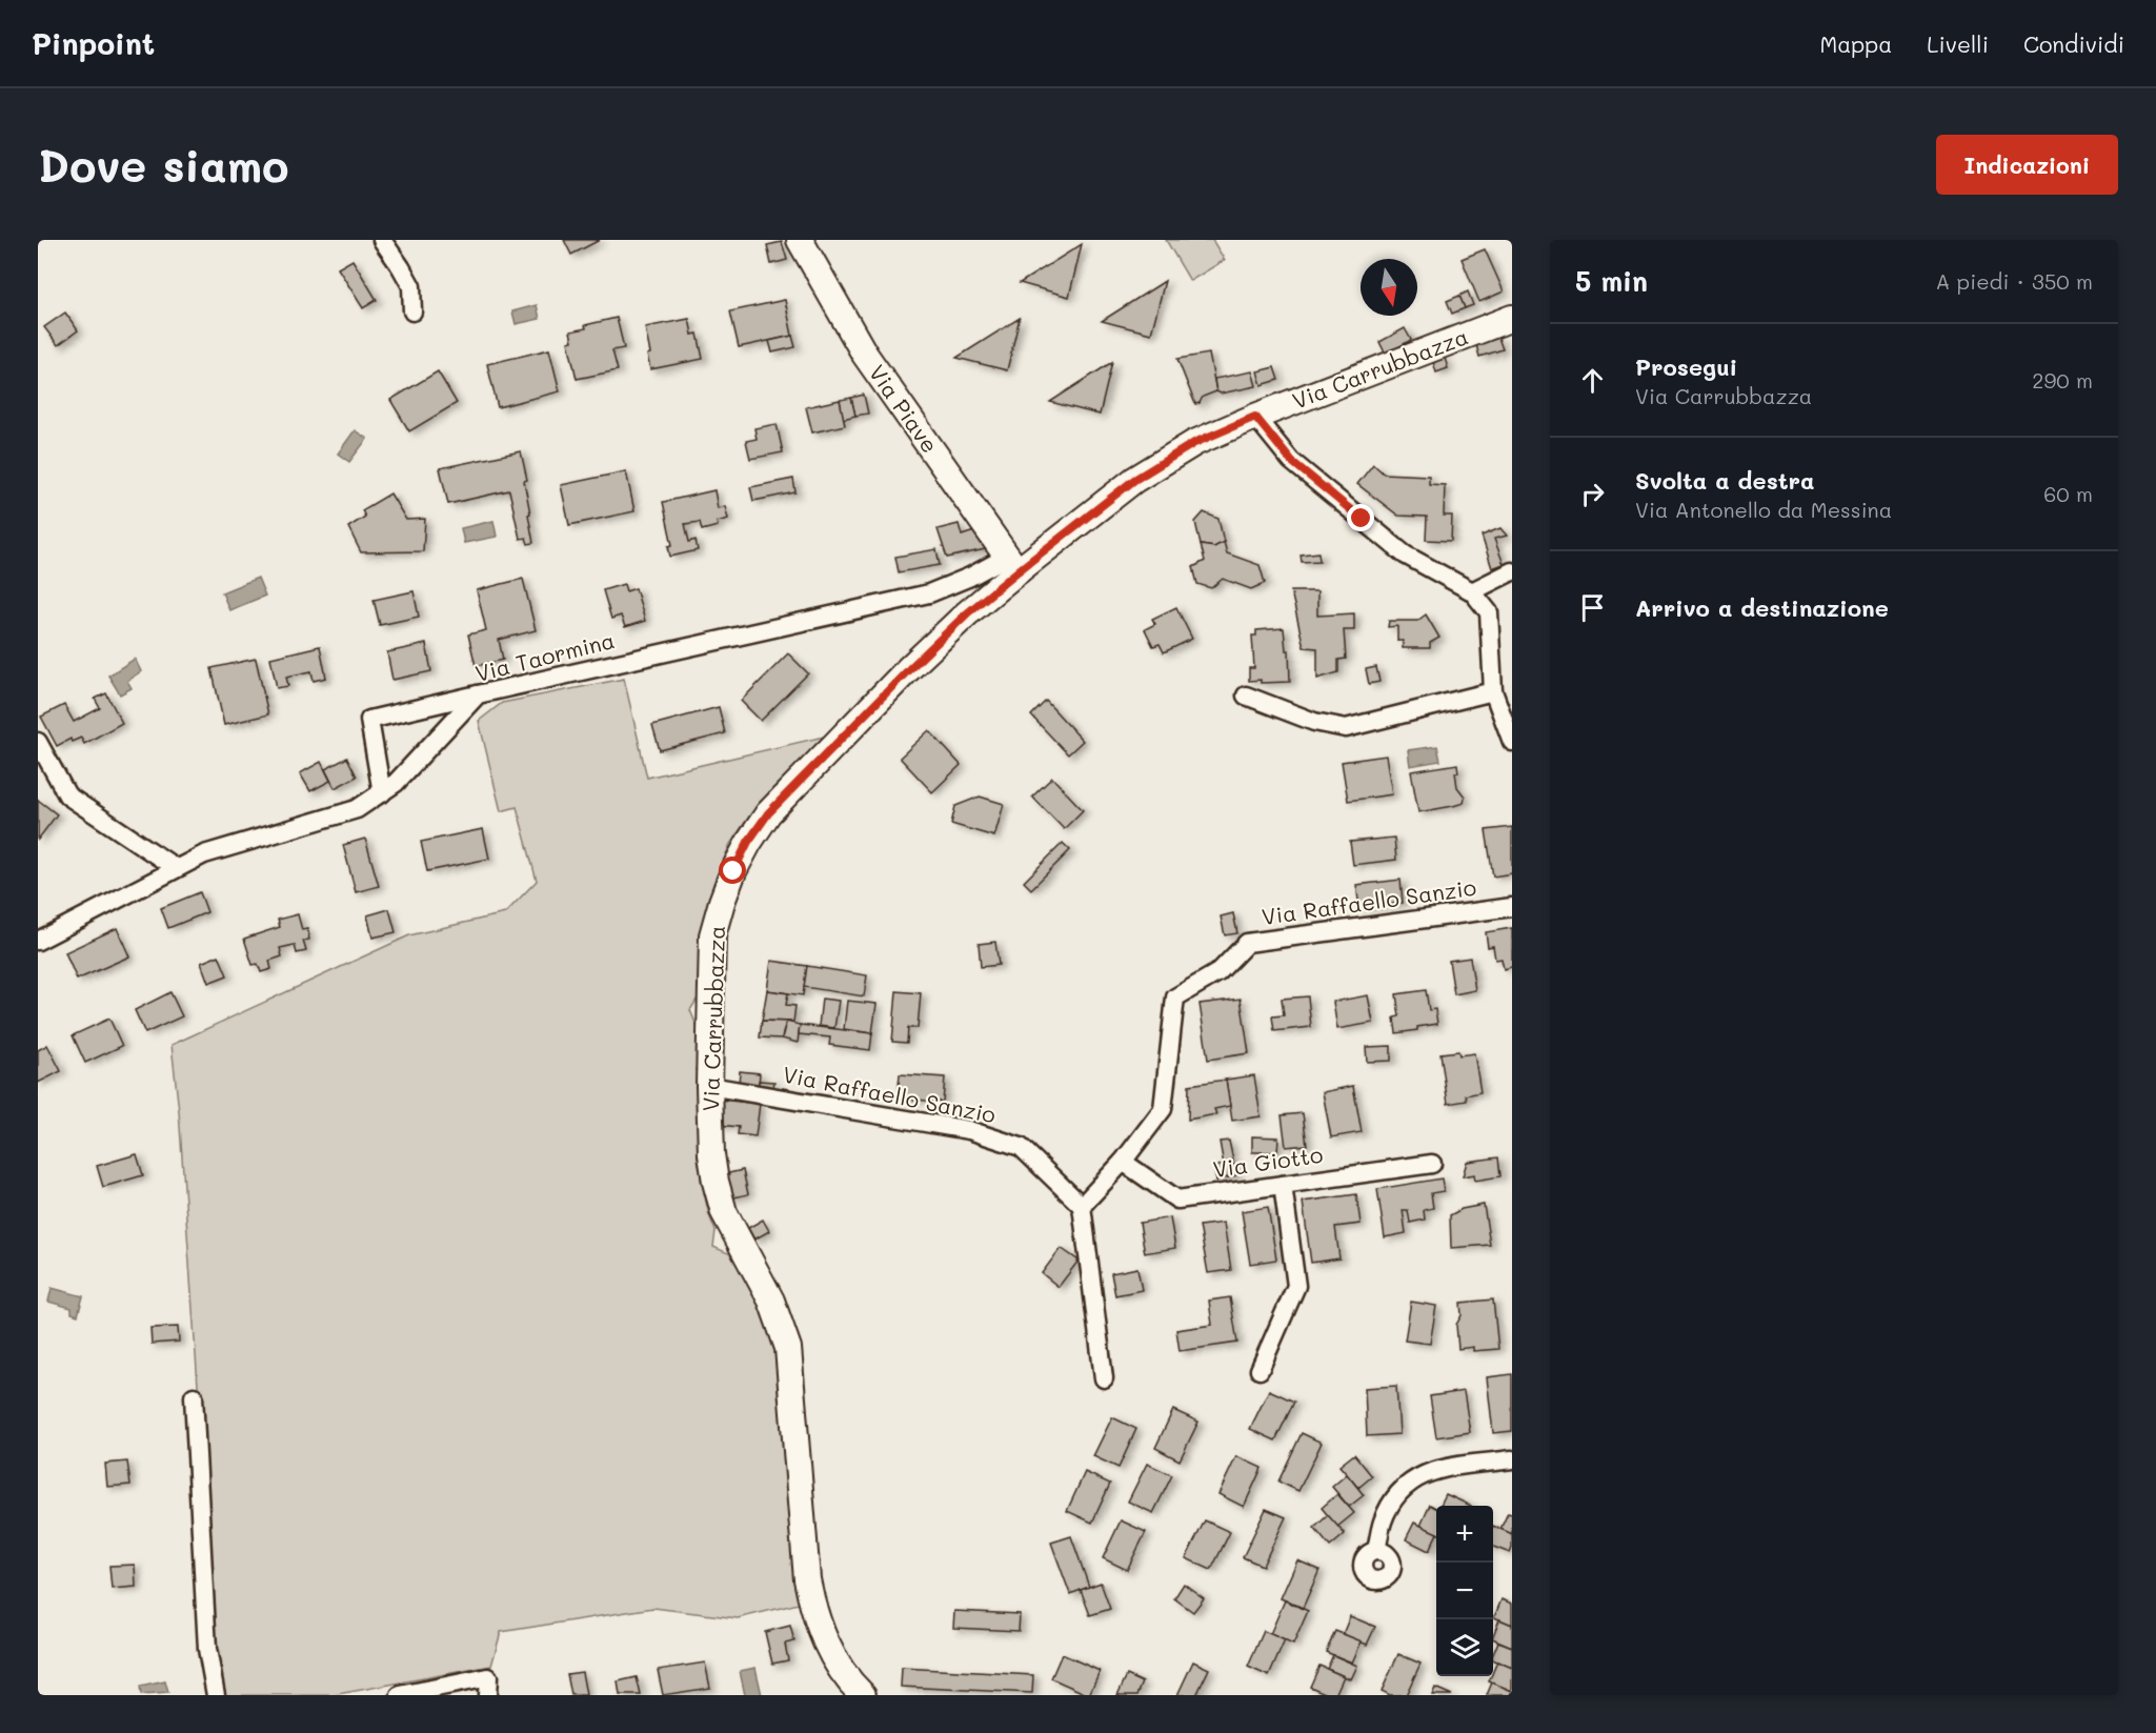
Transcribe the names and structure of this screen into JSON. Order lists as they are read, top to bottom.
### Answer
{
  "streets": {
    "main road": ["Via Carrubbazza", "Via Piave"],
    "street": ["Via Taormina", "Via Raffaello Sanzio", "Via Giotto"]
  },
  "crossings": [
    ["Via Carrubbazza", "Via Piave"],
    ["Via Carrubbazza", "Via Taormina"],
    ["Via Carrubbazza", "Via Raffaello Sanzio"],
    ["Via Piave", "Via Taormina"],
    ["Via Raffaello Sanzio", "Via Giotto"]
  ],
  "north": "bottom",
  "page": {
    "header": "Pinpoint",
    "nav": ["Mappa", "Livelli", "Condividi"],
    "buttons": "Indicazioni",
    "title": "Dove siamo",
    "heading": ["5 min", "A piedi · 350 m"],
    "list": [
      ["Prosegui", "Via Carrubbazza", "290 m"],
      ["Svolta a destra", "Via Antonello da Messina", "60 m"],
      "Arrivo a destinazione"
    ],
    "map_buttons": ["+", "−"]
  }
}
